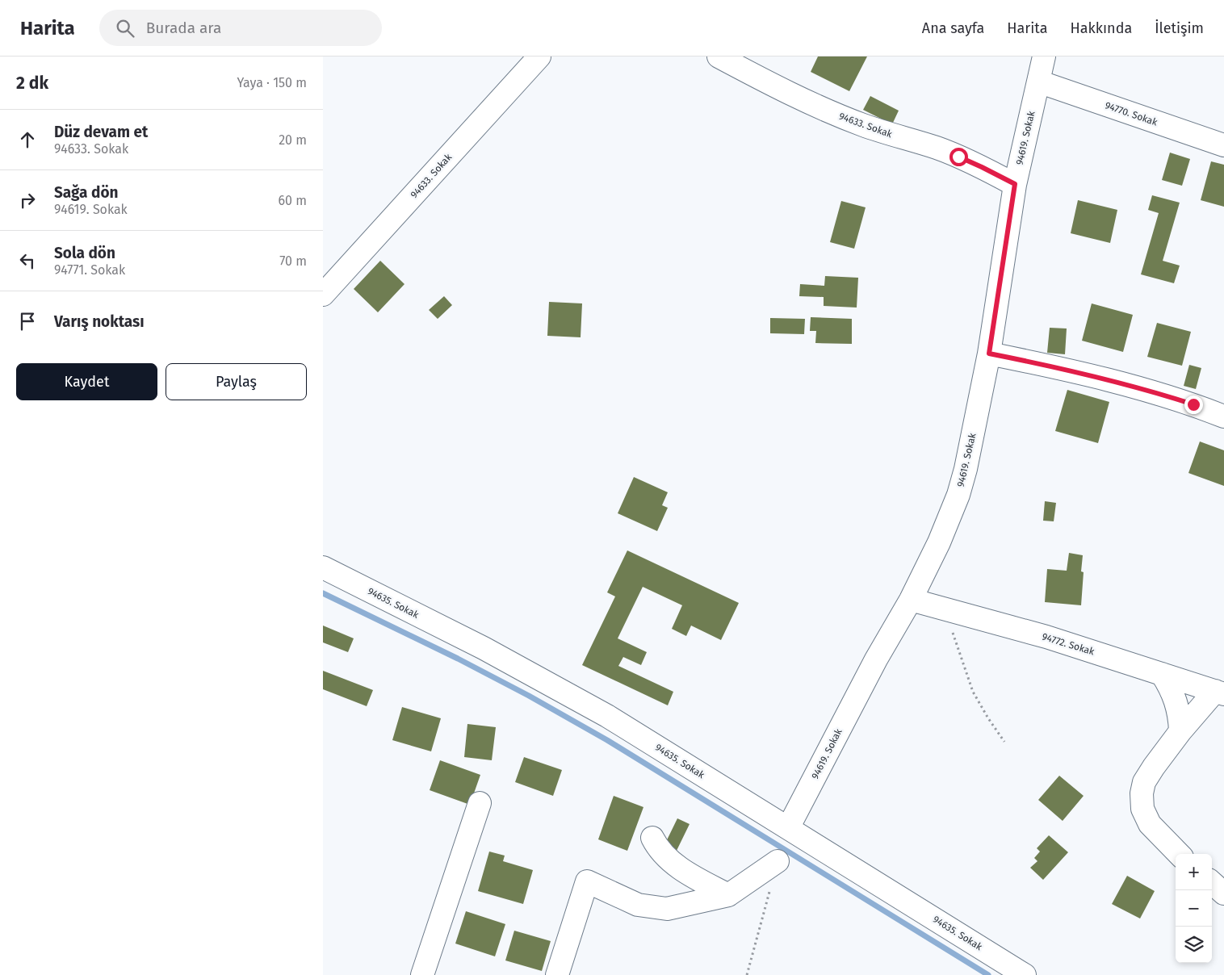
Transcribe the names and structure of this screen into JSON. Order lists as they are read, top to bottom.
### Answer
{
  "streets": {
    "street": [
      "94770. Sokak",
      "94633. Sokak",
      "94619. Sokak",
      "94635. Sokak",
      "94772. Sokak"
    ]
  },
  "crossings": [
    ["94770. Sokak", "94619. Sokak"],
    ["94633. Sokak", "94619. Sokak"],
    ["94619. Sokak", "94635. Sokak"],
    ["94619. Sokak", "94772. Sokak"]
  ],
  "page": {
    "header": "Harita",
    "search": "Burada ara",
    "nav": [
      "Ana sayfa",
      "Harita",
      "Hakkında",
      "İletişim"
    ],
    "heading": ["2 dk", "Yaya · 150 m"],
    "list": [
      ["Düz devam et", "94633. Sokak", "20 m"],
      ["Sağa dön", "94619. Sokak", "60 m"],
      ["Sola dön", "94771. Sokak", "70 m"],
      "Varış noktası"
    ],
    "buttons": ["Kaydet", "Paylaş"],
    "map_buttons": ["+", "−"]
  }
}
